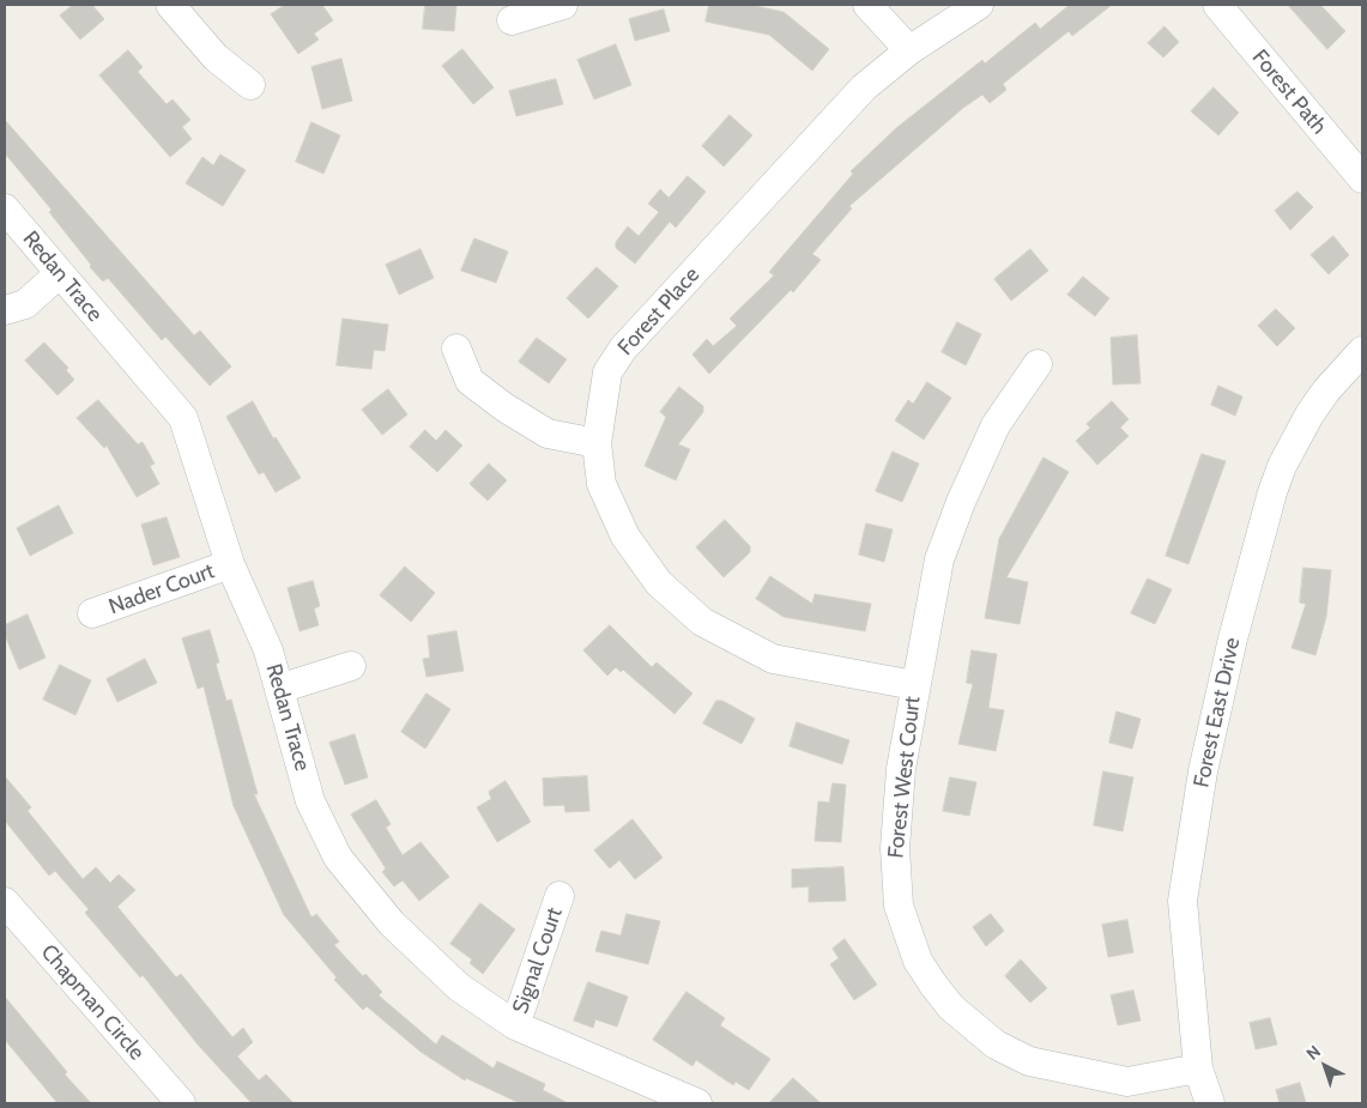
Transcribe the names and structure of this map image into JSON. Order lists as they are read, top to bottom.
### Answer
{
  "streets": {
    "street": [
      "Forest Path",
      "Redan Trace",
      "Forest Place",
      "Nader Court",
      "Forest East Drive",
      "Forest West Court",
      "Signal Court",
      "Chapman Circle"
    ]
  },
  "crossings": [
    ["Redan Trace", "Nader Court"],
    ["Redan Trace", "Signal Court"],
    ["Forest Place", "Forest West Court"],
    ["Forest East Drive", "Forest West Court"]
  ],
  "north": "top left"
}
